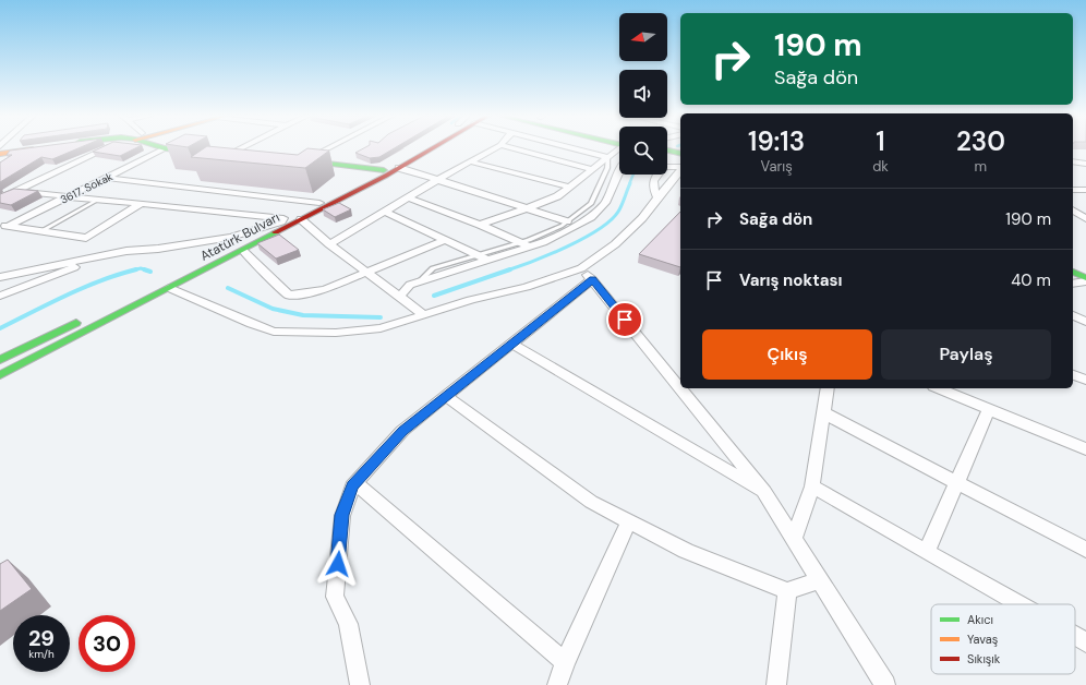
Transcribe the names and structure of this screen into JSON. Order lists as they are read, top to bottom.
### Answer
{
  "streets": {
    "main road": ["Atatürk Bulvarı"],
    "street": ["3617. Sokak"]
  },
  "legend": ["Akıcı", "Yavaş", "Sıkışık"],
  "north": "left",
  "page": {
    "turn": ["190 m", "Sağa dön"],
    "eta": [
      "19:13",
      "Varış",
      "1",
      "dk",
      "230",
      "m"
    ],
    "list": [
      {
        "name": "Sağa dön",
        "value": "190 m"
      },
      {
        "name": "Varış noktası",
        "value": "40 m"
      }
    ],
    "buttons": ["Çıkış", "Paylaş"],
    "speed": "29 km/h",
    "limit": "30"
  }
}
